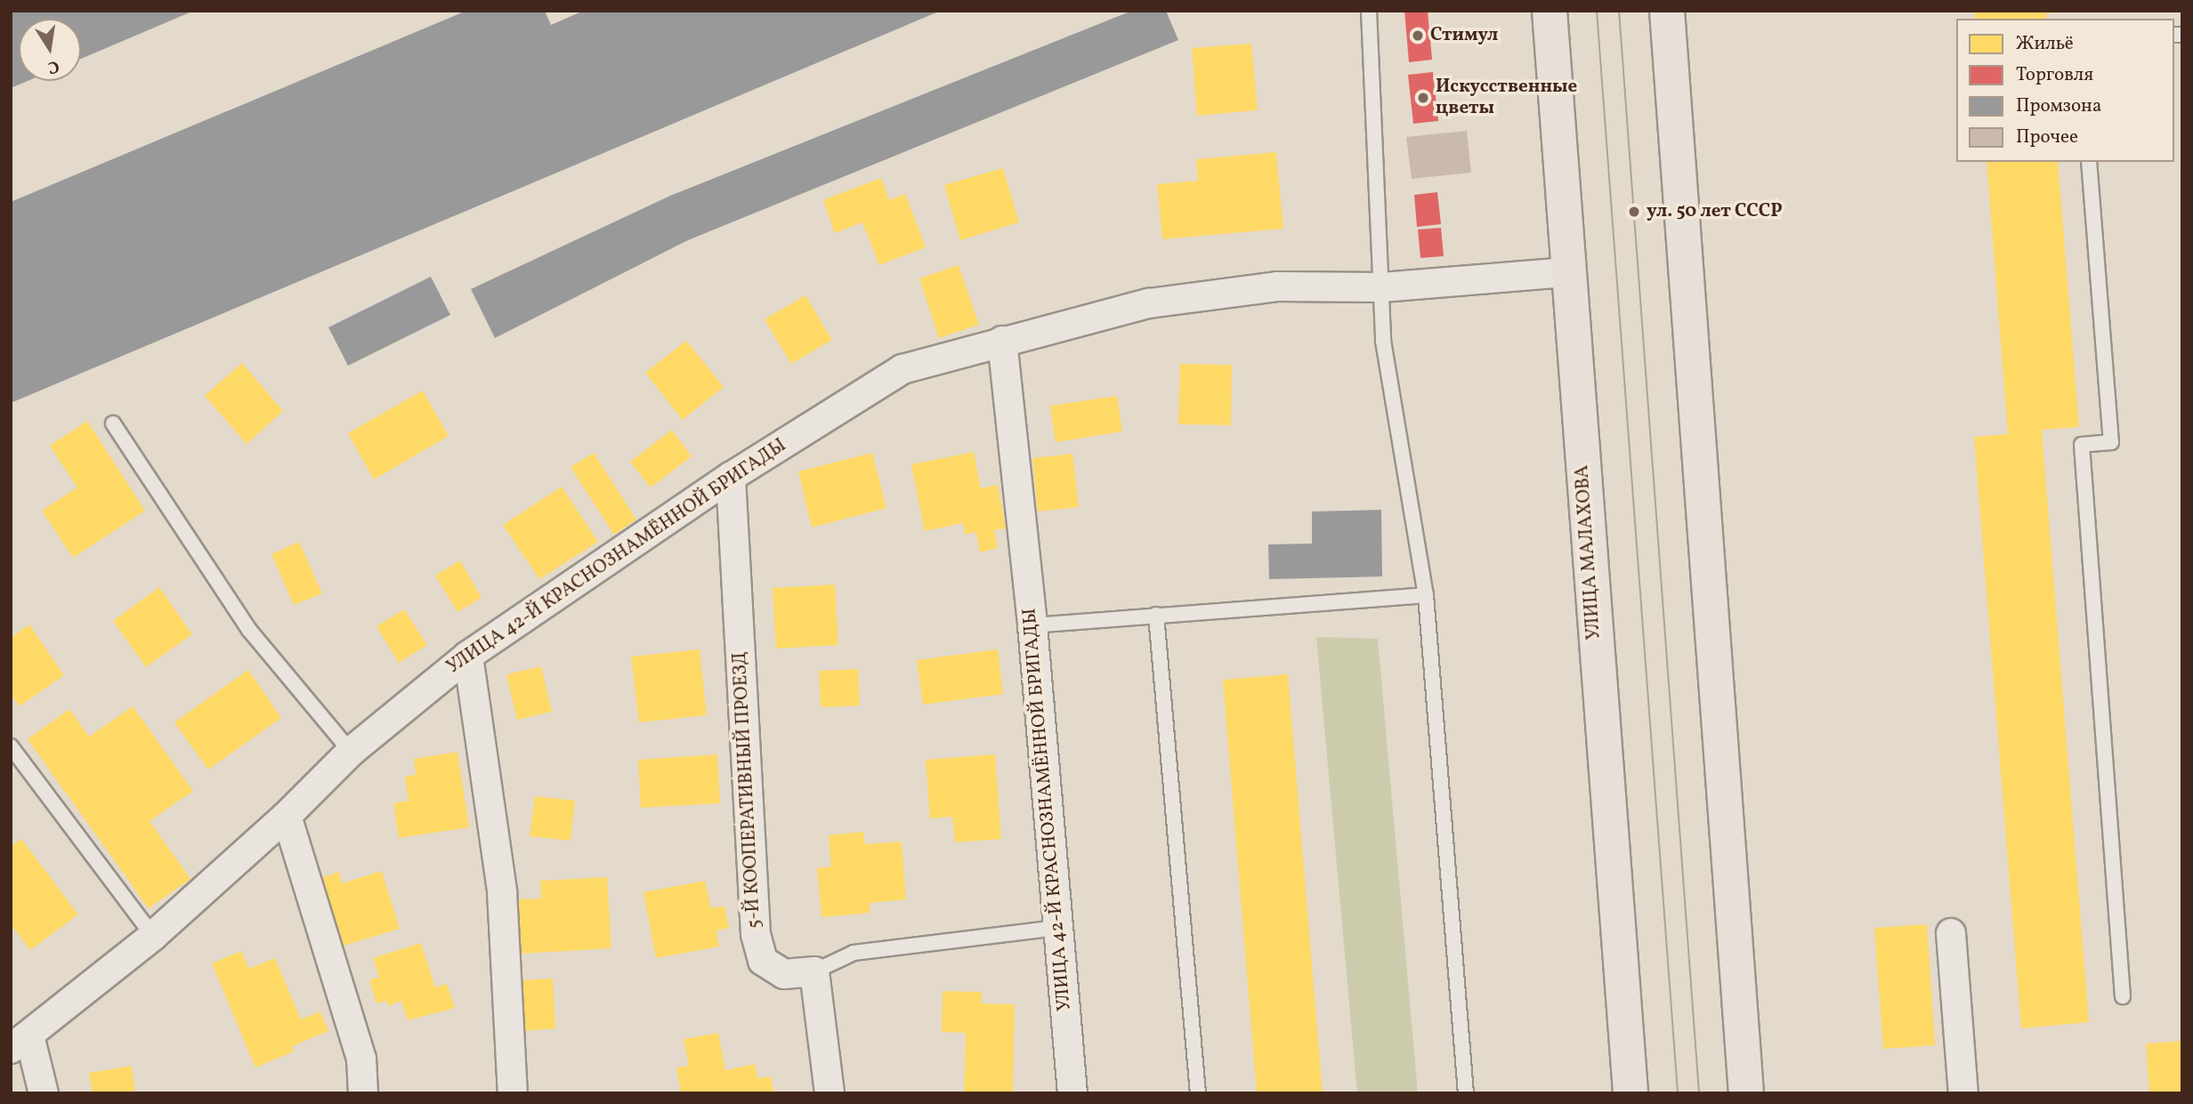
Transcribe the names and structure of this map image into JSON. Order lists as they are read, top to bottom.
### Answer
{
  "streets": {
    "main road": ["УЛИЦА МАЛАХОВА"],
    "street": ["УЛИЦА 42-Й КРАСНОЗНАМЁННОЙ БРИГАДЫ", "5-Й КООПЕРАТИВНЫЙ ПРОЕЗД"]
  },
  "crossings": [
    ["УЛИЦА МАЛАХОВА", "УЛИЦА 42-Й КРАСНОЗНАМЁННОЙ БРИГАДЫ"],
    ["УЛИЦА 42-Й КРАСНОЗНАМЁННОЙ БРИГАДЫ", "5-Й КООПЕРАТИВНЫЙ ПРОЕЗД"]
  ],
  "places": ["Стимул", "Искусственные цветы", "ул. 50 лет СССР"],
  "legend": [
    "Жильё",
    "Торговля",
    "Промзона",
    "Прочее"
  ],
  "north": "bottom"
}
